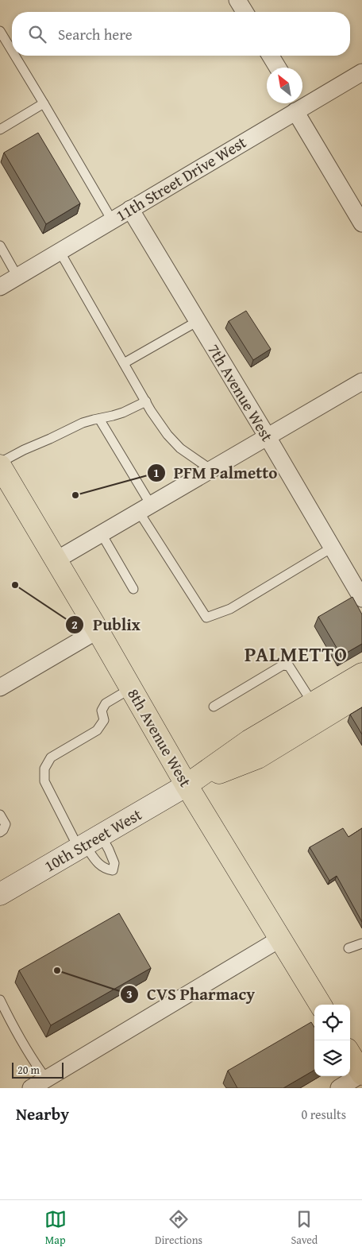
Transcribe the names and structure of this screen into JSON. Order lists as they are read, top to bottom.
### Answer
{
  "streets": {
    "main road": ["8th Avenue West", "10th Street West"],
    "street": ["11th Street Drive West", "7th Avenue West"]
  },
  "crossings": [
    ["11th Street Drive West", "7th Avenue West"],
    ["8th Avenue West", "10th Street West"]
  ],
  "districts": ["PALMETTO"],
  "places": ["PFM Palmetto", "Publix", "CVS Pharmacy"],
  "scale_bar": "20 m",
  "north": "top left",
  "page": {
    "search": "Search here",
    "scale": "20 m",
    "heading": ["Nearby", "0 results"],
    "nav": ["Map", "Directions", "Saved"]
  }
}
